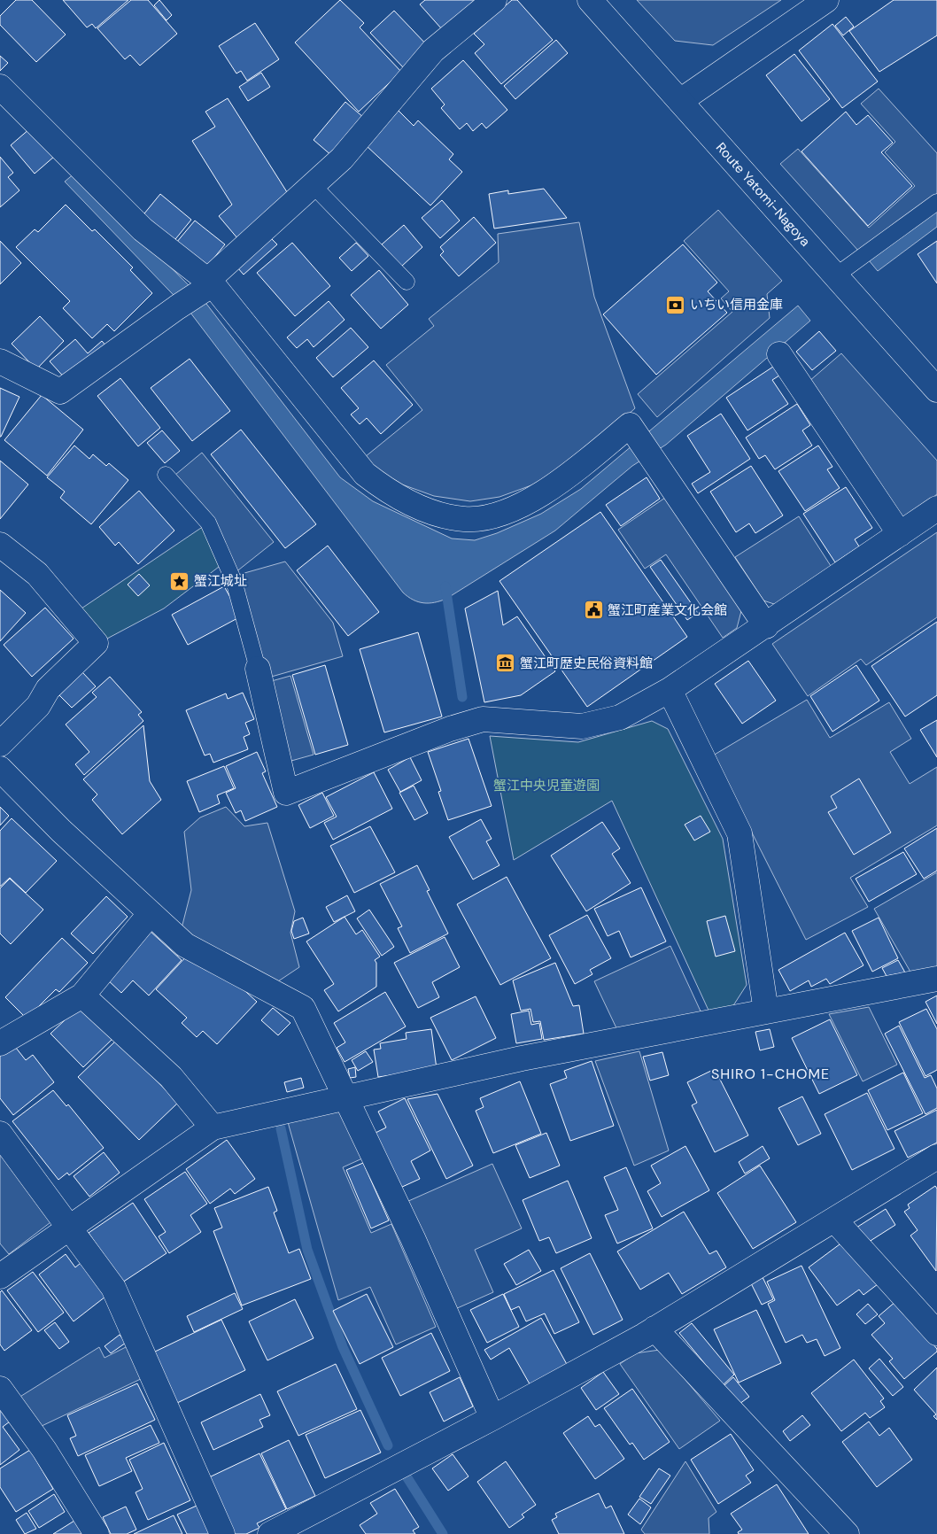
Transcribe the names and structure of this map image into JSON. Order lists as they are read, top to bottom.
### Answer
{
  "streets": {
    "street": ["Route Yatomi-Nagoya"]
  },
  "districts": ["SHIRO 1-CHOME"],
  "parks": ["蟹江中央児童遊園"],
  "places": {
    "bank": ["いちい信用金庫"],
    "place": ["蟹江城址"],
    "public building": ["蟹江町産業文化会館"],
    "museum": ["蟹江町歴史民俗資料館"]
  }
}
